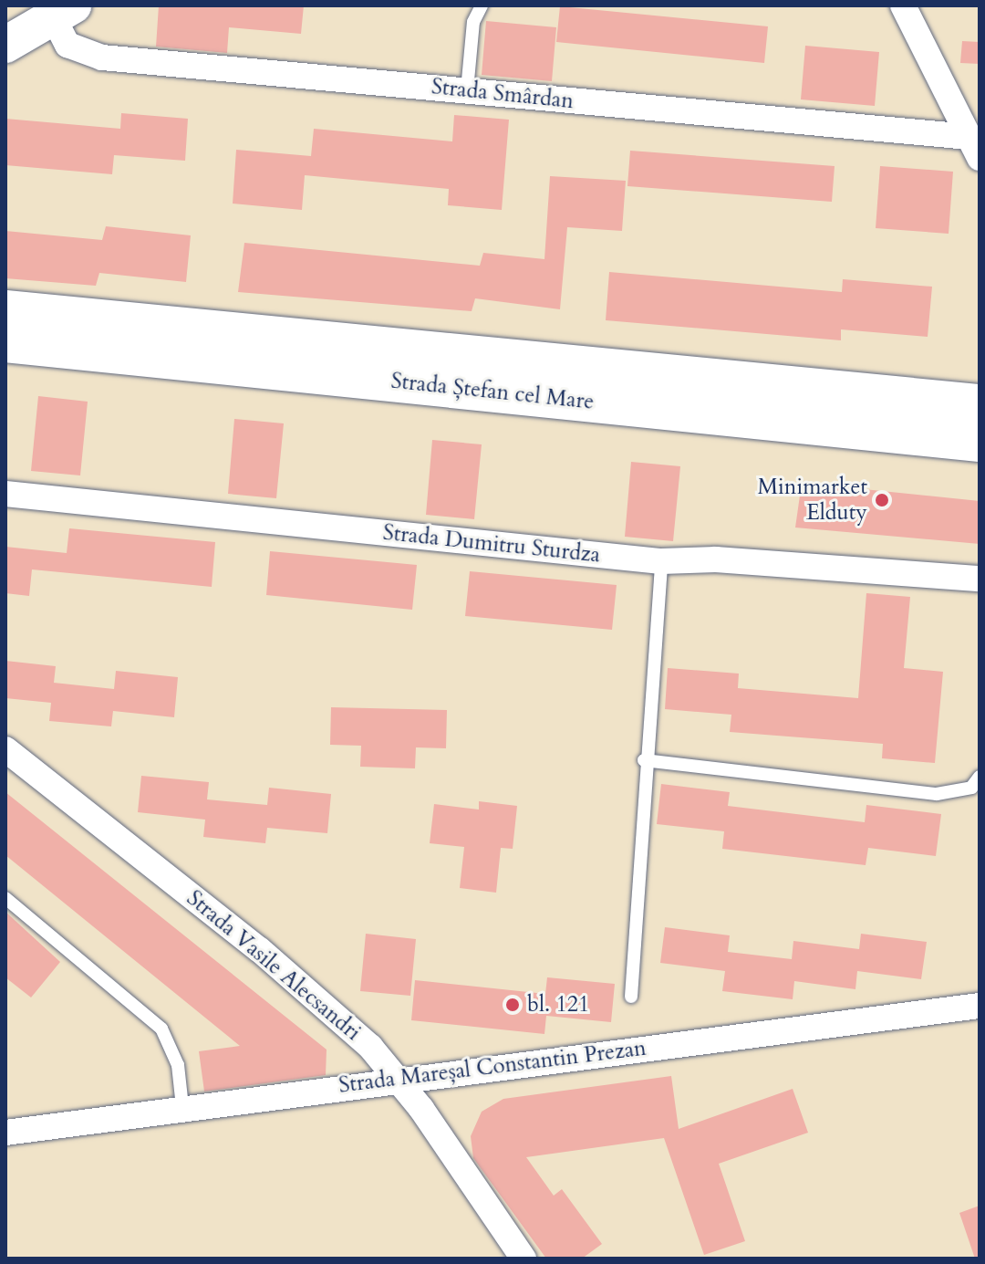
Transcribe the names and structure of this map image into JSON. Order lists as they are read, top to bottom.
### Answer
{
  "streets": {
    "main road": ["Strada Ștefan cel Mare"],
    "street": [
      "Strada Smârdan",
      "Strada Dumitru Sturdza",
      "Strada Vasile Alecsandri",
      "Strada Mareșal Constantin Prezan"
    ]
  },
  "crossings": [
    ["Strada Vasile Alecsandri", "Strada Mareșal Constantin Prezan"]
  ],
  "places": ["Minimarket Elduty", "bl. 121"]
}
